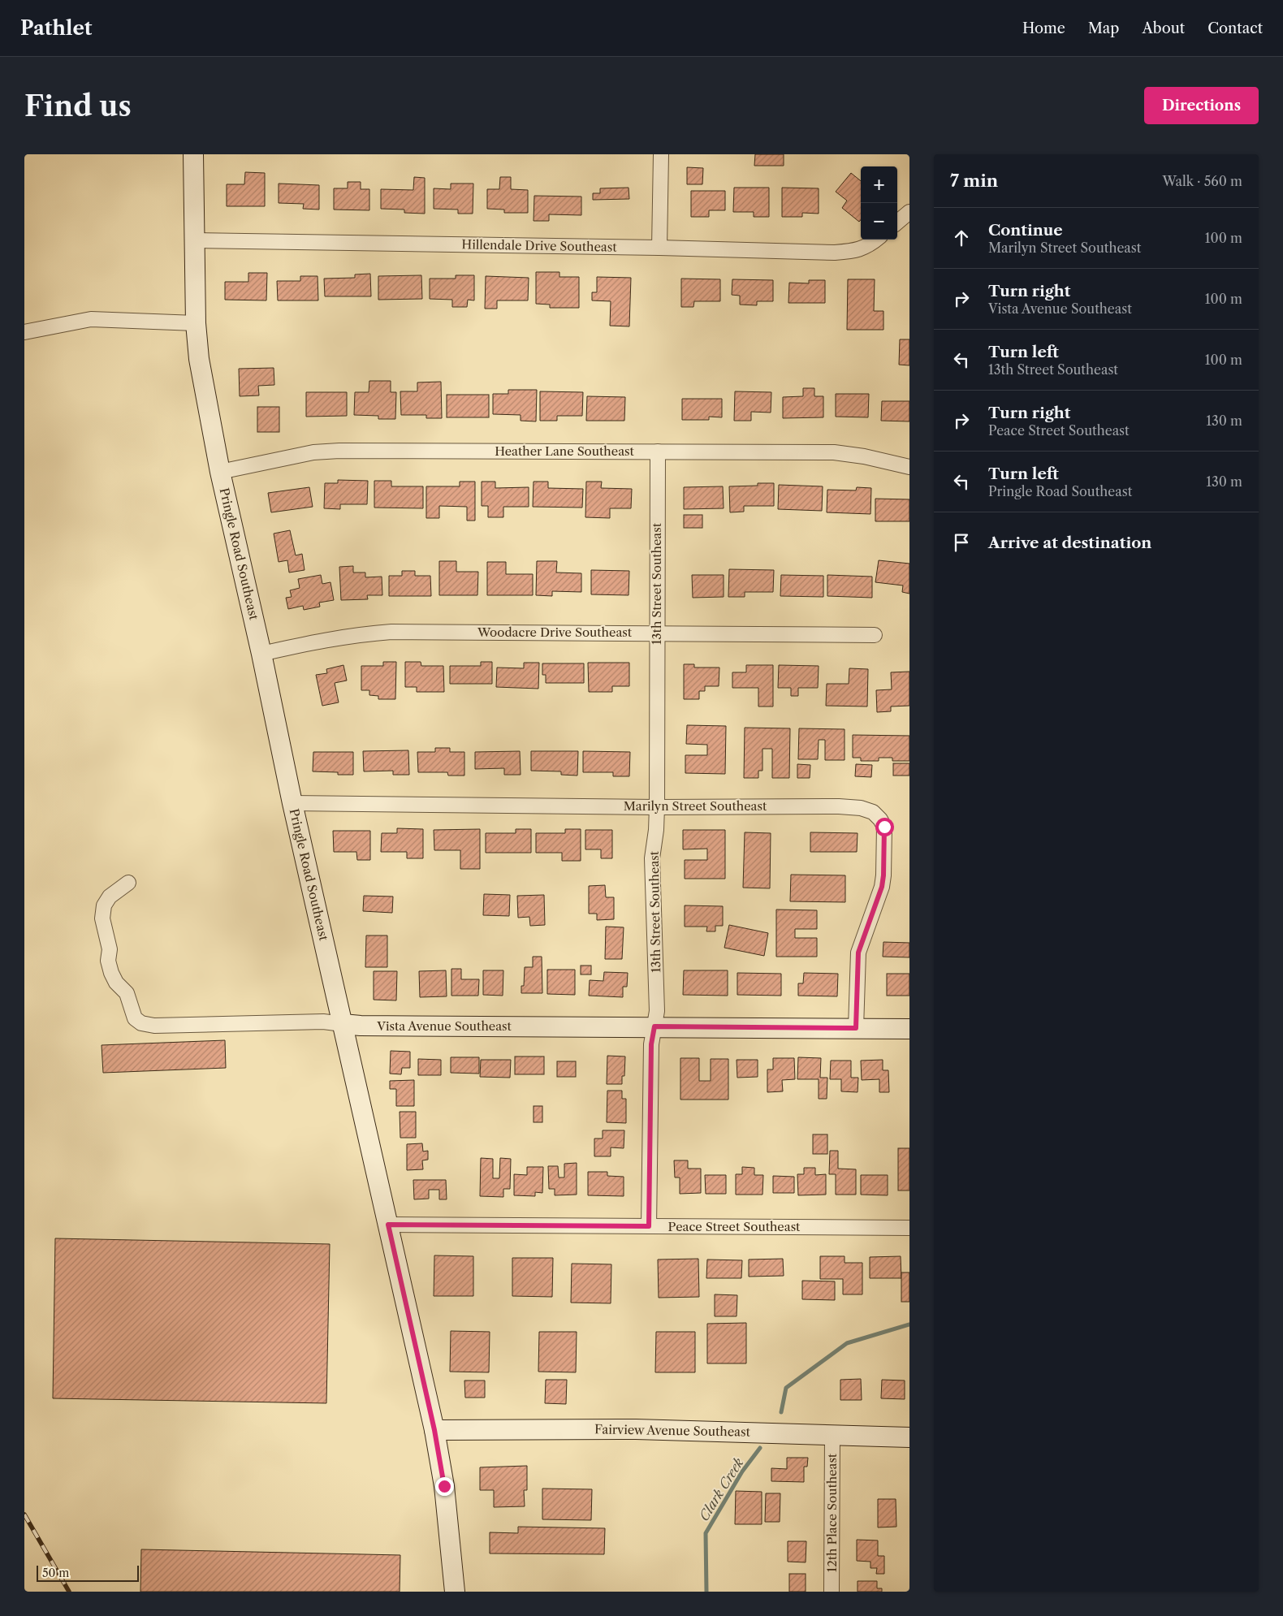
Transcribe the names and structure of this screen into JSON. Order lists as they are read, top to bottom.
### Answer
{
  "streets": {
    "street": [
      "Hillendale Drive Southeast",
      "Heather Lane Southeast",
      "Pringle Road Southeast",
      "13th Street Southeast",
      "Woodacre Drive Southeast",
      "Marilyn Street Southeast",
      "Vista Avenue Southeast",
      "Peace Street Southeast",
      "Fairview Avenue Southeast",
      "12th Place Southeast"
    ]
  },
  "crossings": [
    ["Hillendale Drive Southeast", "Pringle Road Southeast"],
    ["Heather Lane Southeast", "Pringle Road Southeast"],
    ["Heather Lane Southeast", "13th Street Southeast"],
    ["Pringle Road Southeast", "Woodacre Drive Southeast"],
    ["Pringle Road Southeast", "Marilyn Street Southeast"],
    ["Pringle Road Southeast", "Vista Avenue Southeast"],
    ["Pringle Road Southeast", "Peace Street Southeast"],
    ["Pringle Road Southeast", "Fairview Avenue Southeast"],
    ["13th Street Southeast", "Woodacre Drive Southeast"],
    ["13th Street Southeast", "Marilyn Street Southeast"],
    ["13th Street Southeast", "Vista Avenue Southeast"],
    ["13th Street Southeast", "Peace Street Southeast"],
    ["Marilyn Street Southeast", "Vista Avenue Southeast"],
    ["Fairview Avenue Southeast", "12th Place Southeast"]
  ],
  "water": ["Clark Creek"],
  "scale_bar": "50 m",
  "page": {
    "header": "Pathlet",
    "nav": [
      "Home",
      "Map",
      "About",
      "Contact"
    ],
    "buttons": "Directions",
    "title": "Find us",
    "heading": ["7 min", "Walk · 560 m"],
    "map_buttons": ["+", "−"],
    "list": [
      ["Continue", "Marilyn Street Southeast", "100 m"],
      ["Turn right", "Vista Avenue Southeast", "100 m"],
      ["Turn left", "13th Street Southeast", "100 m"],
      ["Turn right", "Peace Street Southeast", "130 m"],
      ["Turn left", "Pringle Road Southeast", "130 m"],
      "Arrive at destination"
    ],
    "scale": "50 m"
  }
}
